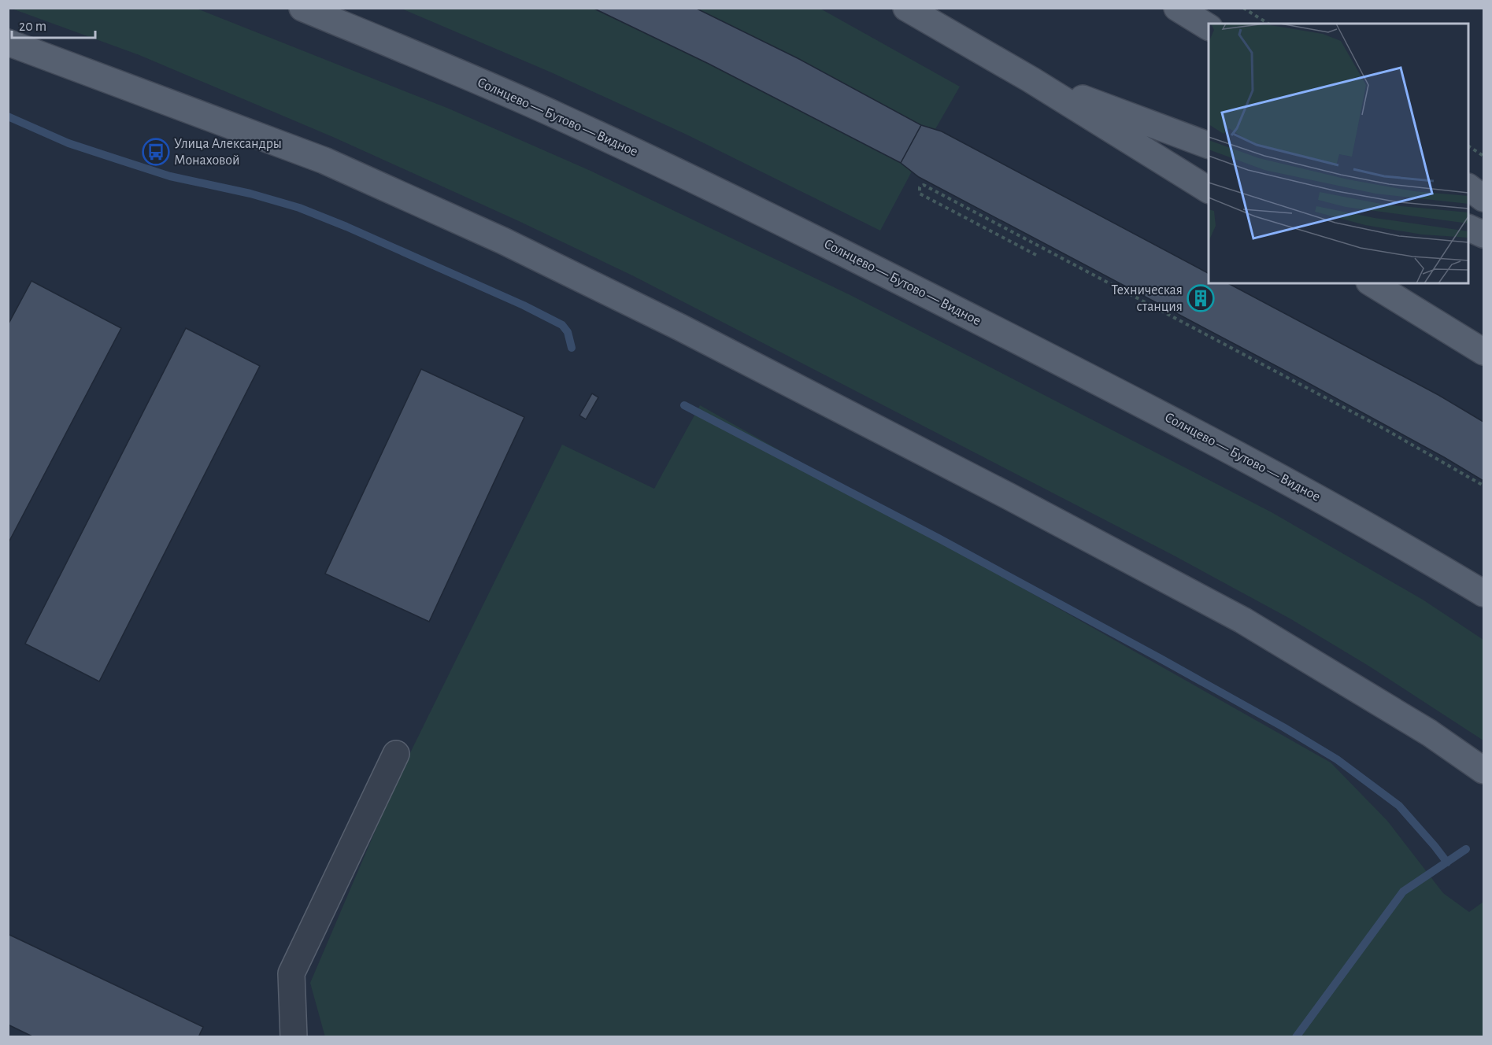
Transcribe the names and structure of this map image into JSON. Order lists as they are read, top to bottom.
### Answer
{
  "streets": {
    "main road": ["Солнцево — Бутово — Видное"]
  },
  "places": {
    "bus stop": ["Улица Александры Монаховой"],
    "building": ["Техническая станция"]
  },
  "scale_bar": "20 m"
}
